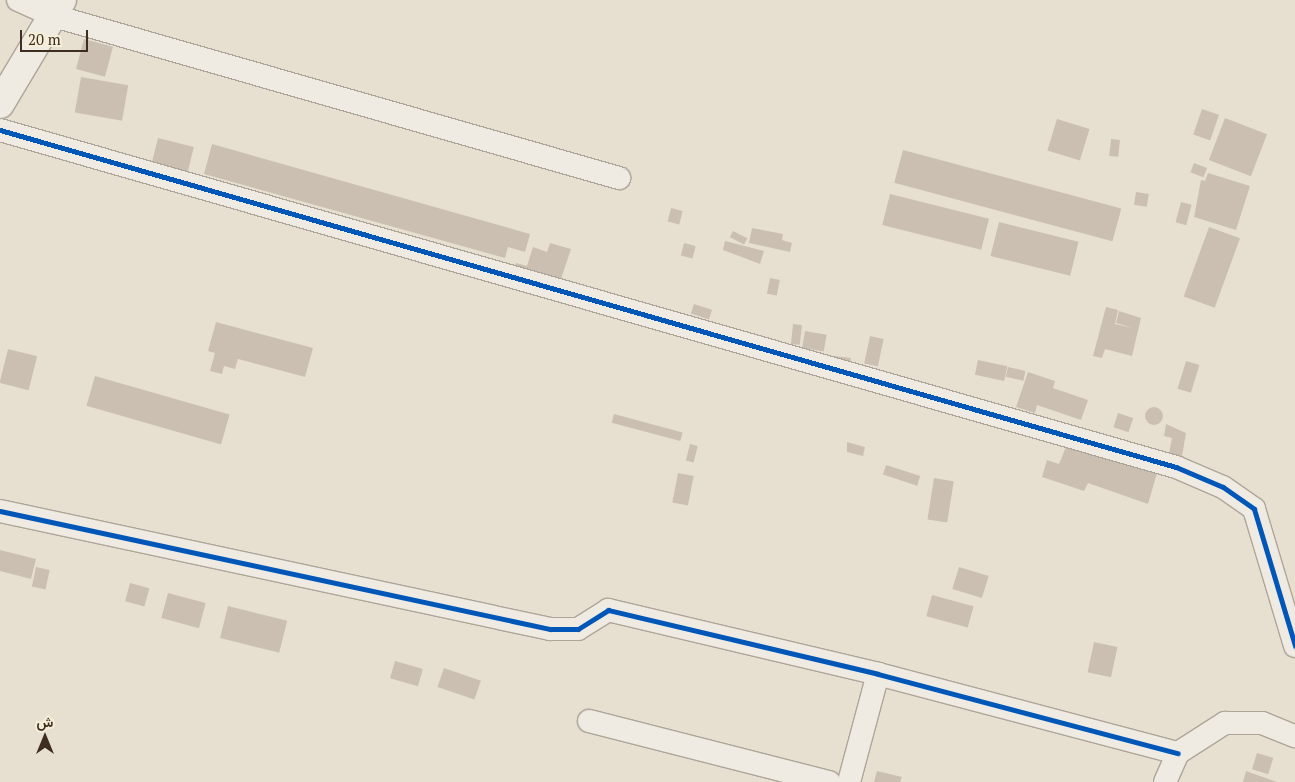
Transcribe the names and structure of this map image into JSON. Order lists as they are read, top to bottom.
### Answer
{
  "scale_bar": "20 m",
  "north": "top"
}
